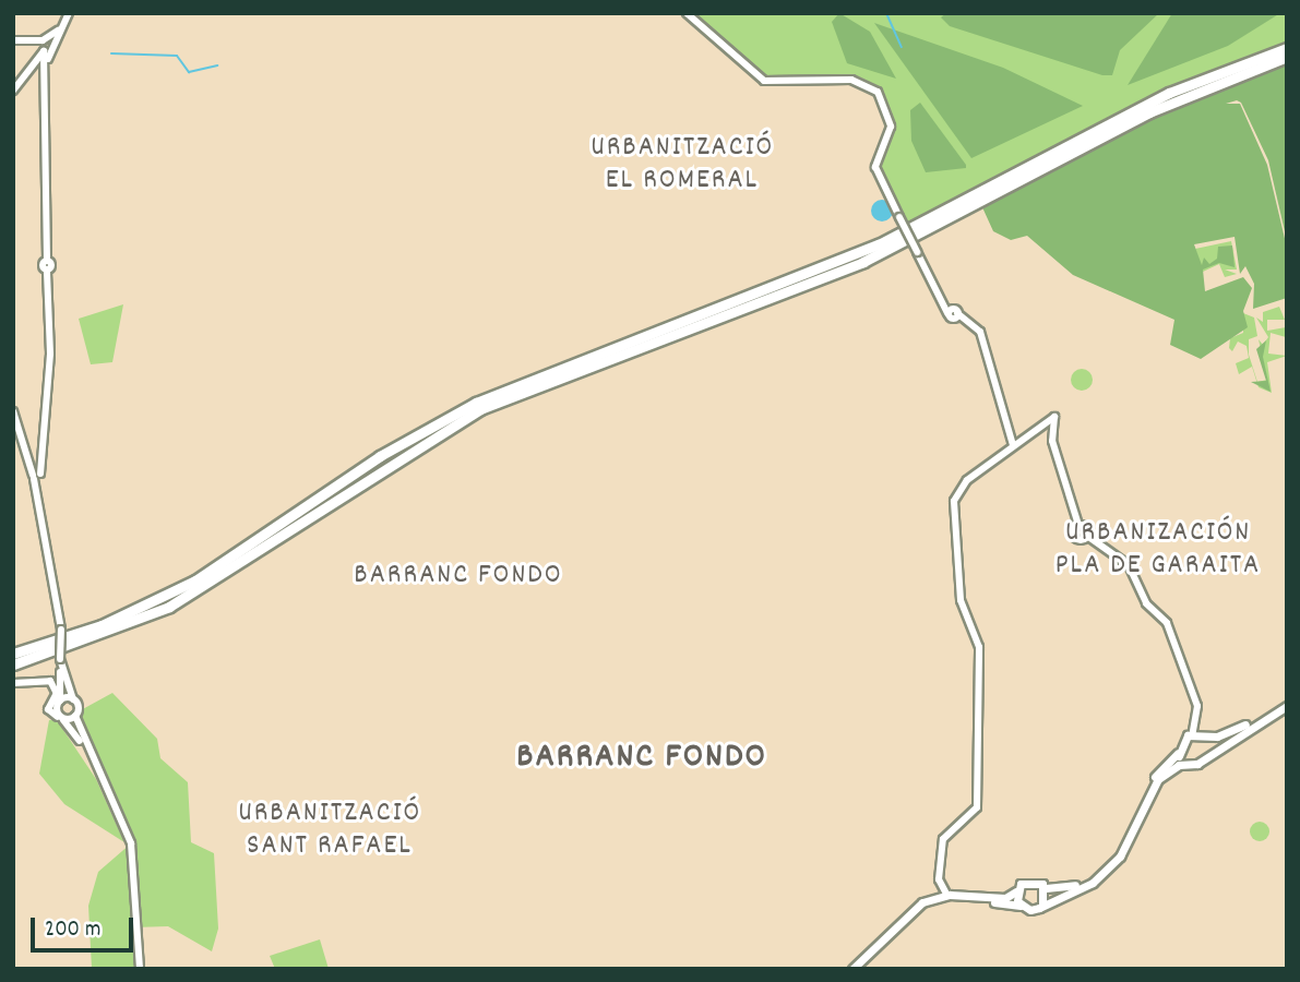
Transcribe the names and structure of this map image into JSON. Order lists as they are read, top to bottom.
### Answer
{
  "districts": [
    "URBANITZACIÓ EL ROMERAL",
    "URBANIZACIÓN PLA DE GARAITA",
    "BARRANC FONDO",
    "BARRANC FONDO",
    "URBANITZACIÓ SANT RAFAEL"
  ],
  "scale_bar": "200 m"
}
